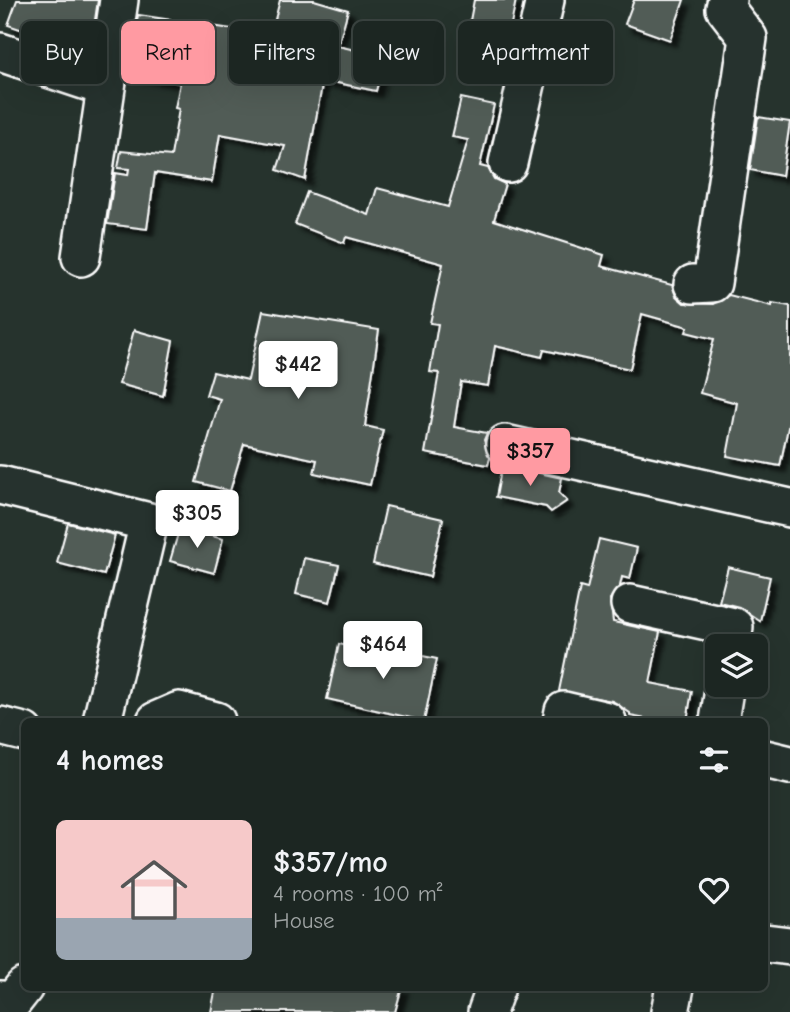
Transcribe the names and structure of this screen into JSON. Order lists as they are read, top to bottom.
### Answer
{
  "page": {
    "chip": [
      "Buy",
      "Rent",
      "Filters",
      "New",
      "Apartment"
    ],
    "price": [
      "$442",
      "$357",
      "$305",
      "$464"
    ],
    "heading": "4 homes",
    "list": [
      {
        "name": "$357/mo",
        "note": "4 rooms · 100 m² · House"
      }
    ]
  }
}
